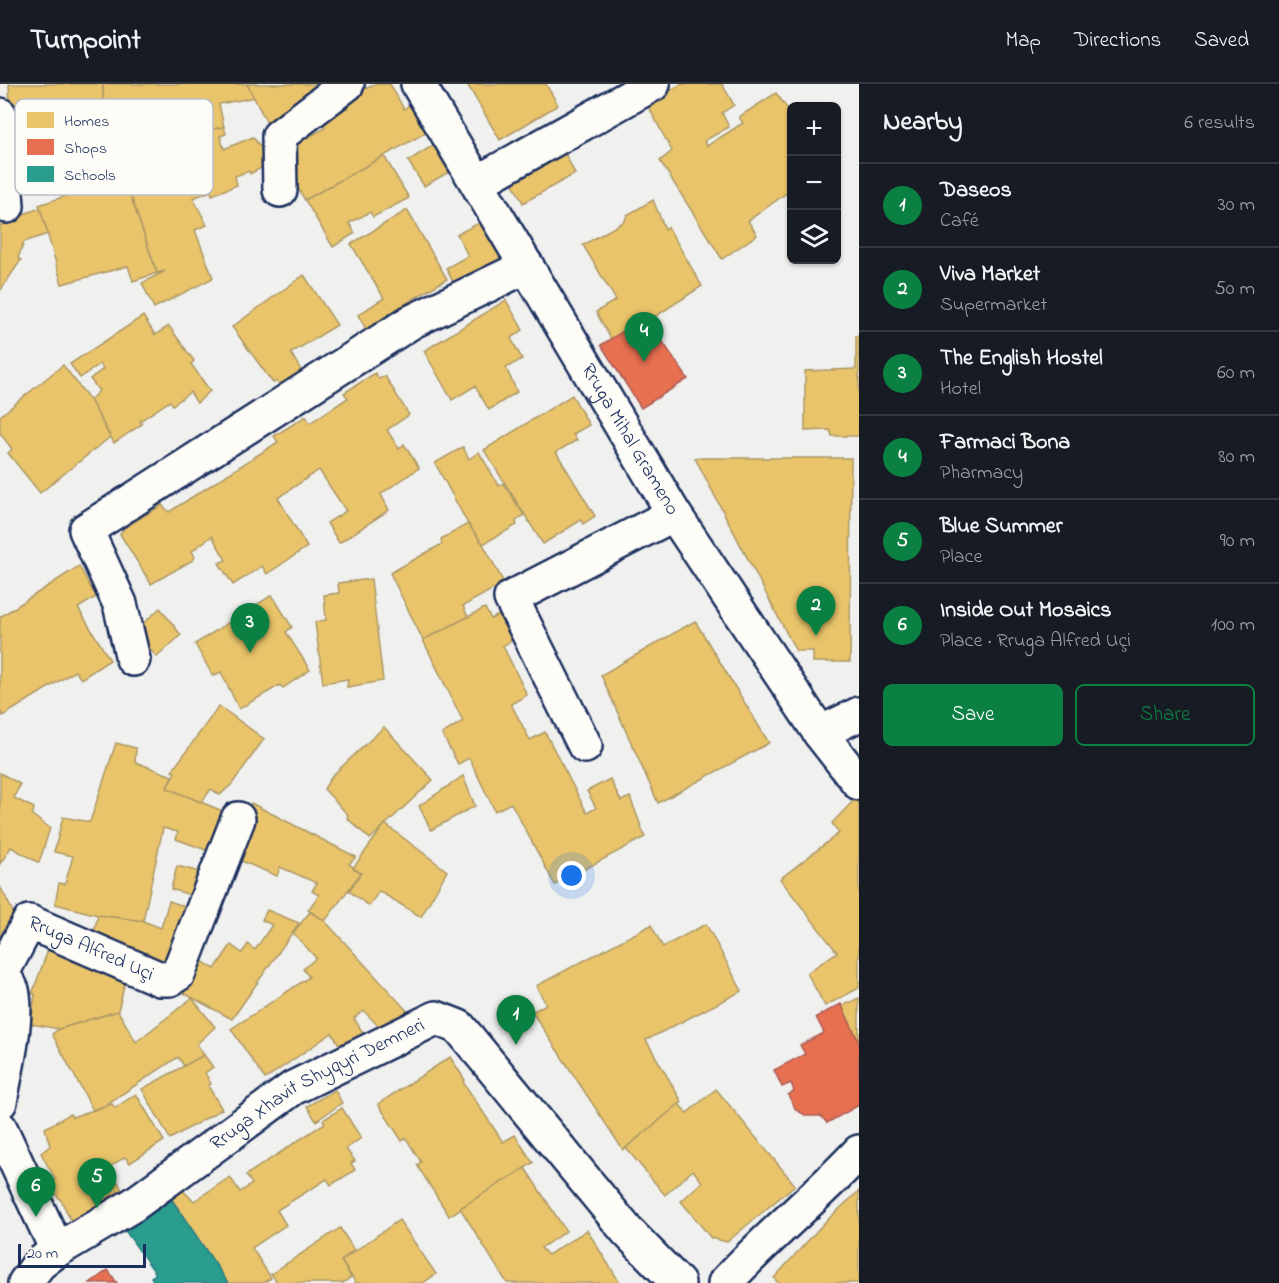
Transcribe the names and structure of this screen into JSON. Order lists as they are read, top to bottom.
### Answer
{
  "streets": {
    "street": ["Rruga Mihal Grameno", "Rruga Alfred Uçi", "Rruga Xhavit Shyqyri Demneri"]
  },
  "legend": ["Homes", "Shops", "Schools"],
  "scale_bar": "20 m",
  "page": {
    "header": "Turnpoint",
    "nav": ["Map", "Directions", "Saved"],
    "heading": ["Nearby", "6 results"],
    "map_buttons": ["+", "−"],
    "list": [
      {
        "mark": "1",
        "name": "Daseos",
        "note": "Café",
        "value": "30 m"
      },
      {
        "mark": "2",
        "name": "Viva Market",
        "note": "Supermarket",
        "value": "50 m"
      },
      {
        "mark": "3",
        "name": "The English Hostel",
        "note": "Hotel",
        "value": "60 m"
      },
      {
        "mark": "4",
        "name": "Farmaci Bona",
        "note": "Pharmacy",
        "value": "80 m"
      },
      {
        "mark": "5",
        "name": "Blue Summer",
        "note": "Place",
        "value": "90 m"
      },
      {
        "mark": "6",
        "name": "Inside Out Mosaics",
        "note": "Place · Rruga Alfred Uçi",
        "value": "100 m"
      }
    ],
    "pins": [
      "4",
      "2",
      "3",
      "1",
      "5",
      "6"
    ],
    "buttons": ["Save", "Share"],
    "scale": "20 m"
  }
}
